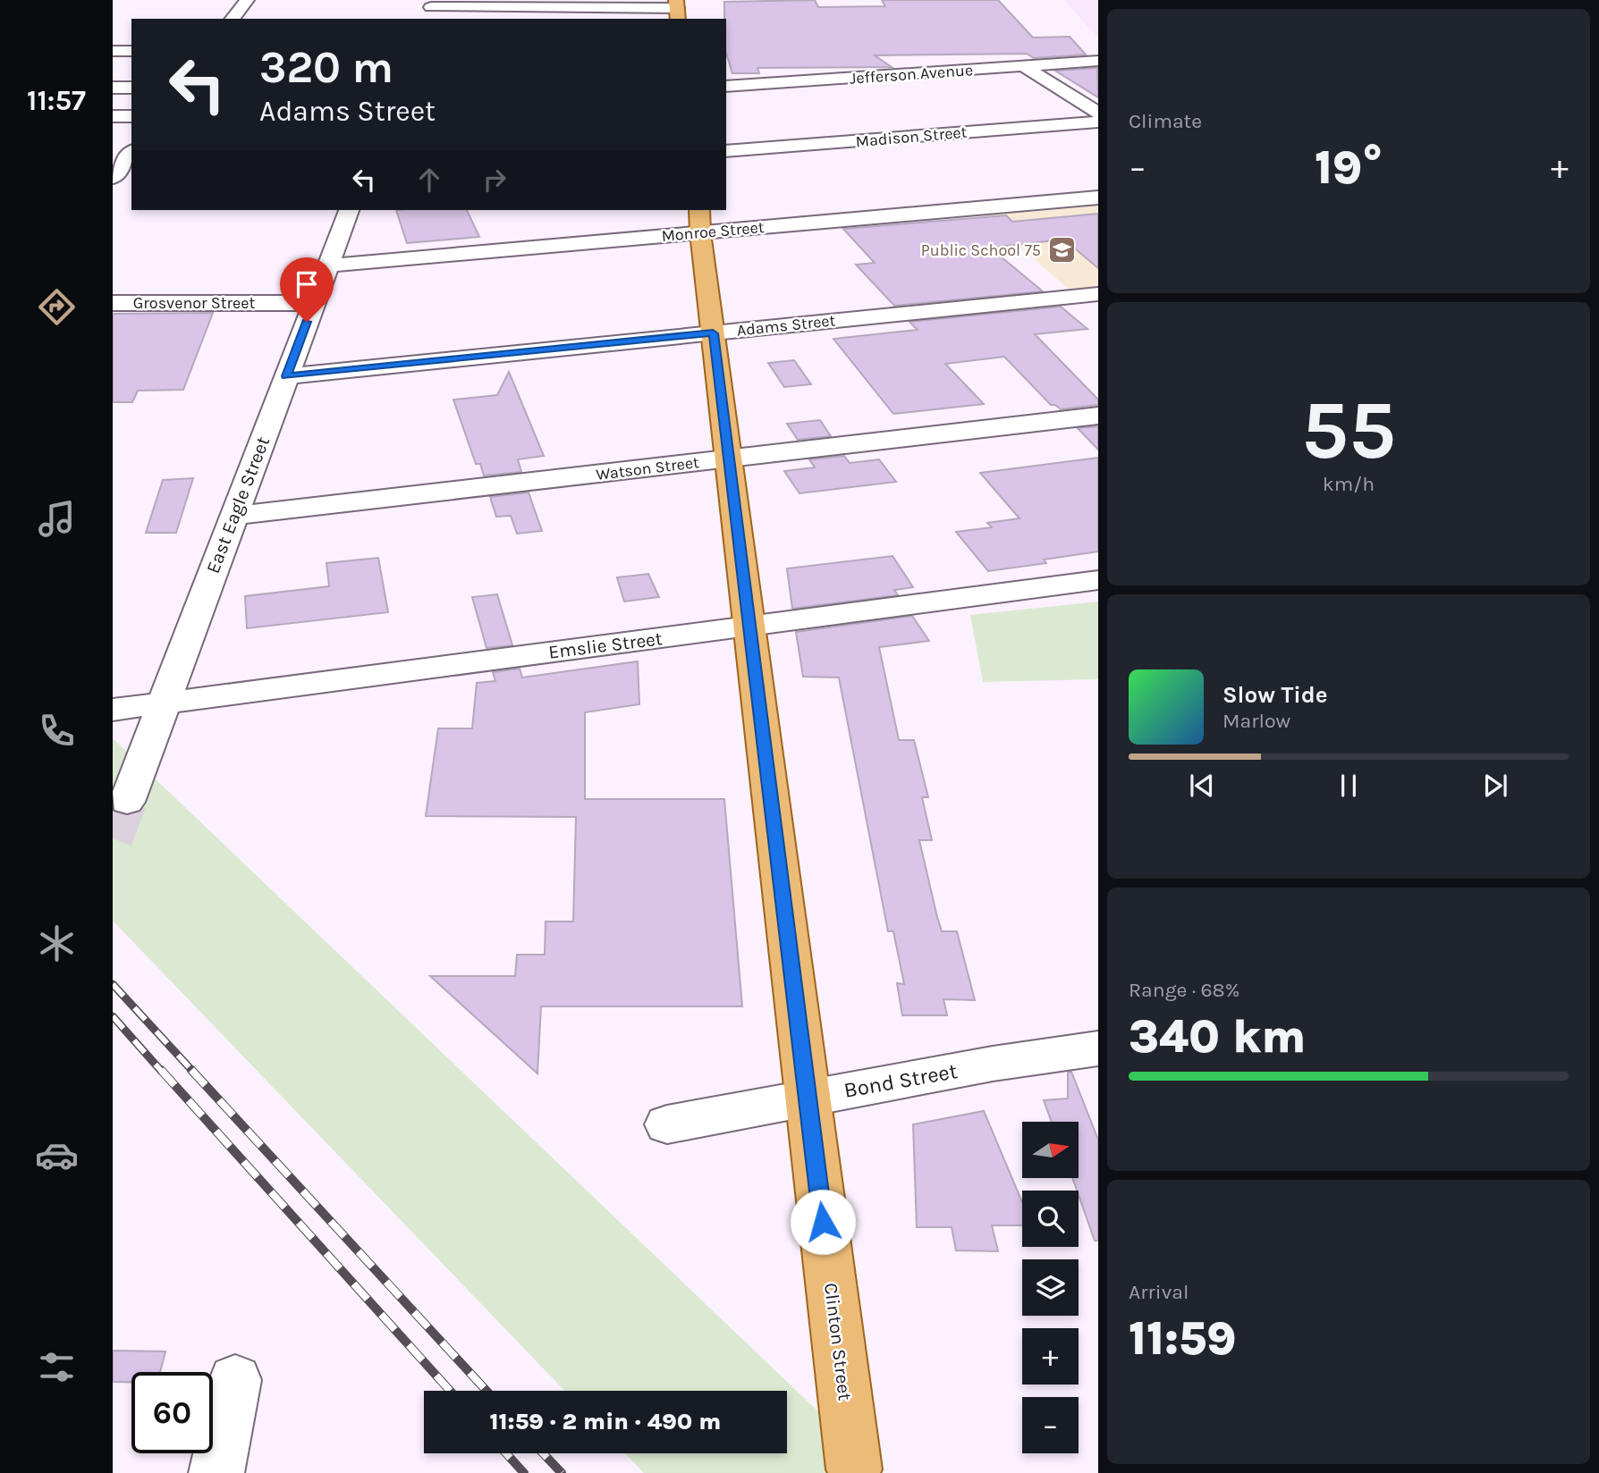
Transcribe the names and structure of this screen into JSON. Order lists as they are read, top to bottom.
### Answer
{
  "streets": {
    "main road": ["Clinton Street"],
    "street": [
      "Jefferson Avenue",
      "Madison Street",
      "Monroe Street",
      "Grosvenor Street",
      "Adams Street",
      "Watson Street",
      "East Eagle Street",
      "Emslie Street",
      "Bond Street"
    ]
  },
  "crossings": [
    ["Monroe Street", "East Eagle Street"],
    ["Monroe Street", "Clinton Street"],
    ["Grosvenor Street", "East Eagle Street"],
    ["Adams Street", "East Eagle Street"],
    ["Adams Street", "Clinton Street"],
    ["Watson Street", "East Eagle Street"],
    ["Watson Street", "Clinton Street"],
    ["East Eagle Street", "Emslie Street"],
    ["Emslie Street", "Clinton Street"],
    ["Bond Street", "Clinton Street"]
  ],
  "places": {
    "school or university": ["Public School 75"]
  },
  "north": "right",
  "page": {
    "tabs": "11:57",
    "tile": [
      "Climate",
      ["55", "km/h"],
      ["Range · 68%", "340 km"],
      ["Arrival", "11:59"]
    ],
    "turn": ["320 m", "Adams Street"],
    "heat": ["−", "19°", "+"],
    "song": ["Slow Tide", "Marlow"],
    "map_buttons": ["+", "−"],
    "limit": "60",
    "trip": "11:59 · 2 min · 490 m"
  }
}
